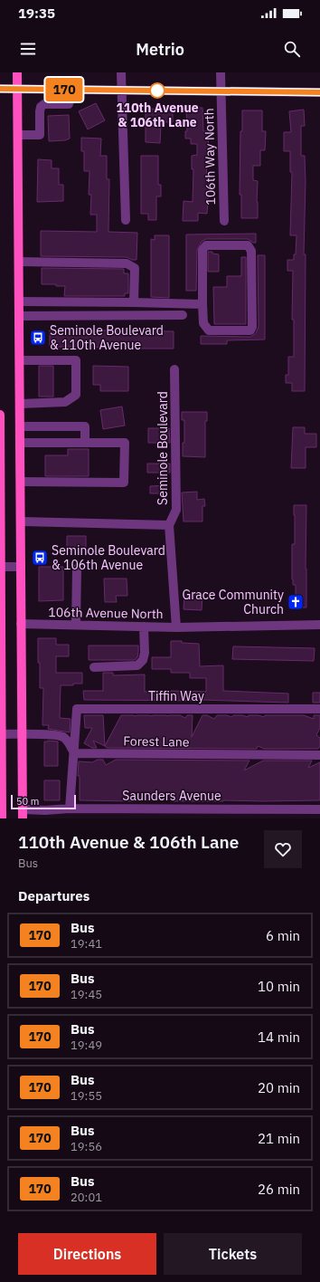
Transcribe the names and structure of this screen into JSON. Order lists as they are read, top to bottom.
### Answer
{
  "streets": {
    "street": [
      "106th Way North",
      "Seminole Boulevard",
      "106th Avenue North",
      "Tiffin Way",
      "Forest Lane",
      "Saunders Avenue"
    ]
  },
  "crossings": [
    ["Seminole Boulevard", "106th Avenue North"],
    ["Tiffin Way", "Forest Lane"]
  ],
  "places": {
    "other": ["110th Avenue & 106th Lane"],
    "bus stop": ["Seminole Boulevard & 110th Avenue", "Seminole Boulevard & 106th Avenue"],
    "church": ["Grace Community Church"]
  },
  "lines": ["bus line 170"],
  "scale_bar": "50 m",
  "page": {
    "status": "19:35",
    "header": "Metrio",
    "on_map": "170",
    "scale": "50 m",
    "heading": [
      ["110th Avenue & 106th Lane", "Bus"],
      "Departures"
    ],
    "list": [
      {
        "mark": "170",
        "name": "Bus",
        "note": "19:41",
        "value": "6 min"
      },
      {
        "mark": "170",
        "name": "Bus",
        "note": "19:45",
        "value": "10 min"
      },
      {
        "mark": "170",
        "name": "Bus",
        "note": "19:49",
        "value": "14 min"
      },
      {
        "mark": "170",
        "name": "Bus",
        "note": "19:55",
        "value": "20 min"
      },
      {
        "mark": "170",
        "name": "Bus",
        "note": "19:56",
        "value": "21 min"
      },
      {
        "mark": "170",
        "name": "Bus",
        "note": "20:01",
        "value": "26 min"
      }
    ],
    "buttons": ["Directions", "Tickets"]
  }
}
